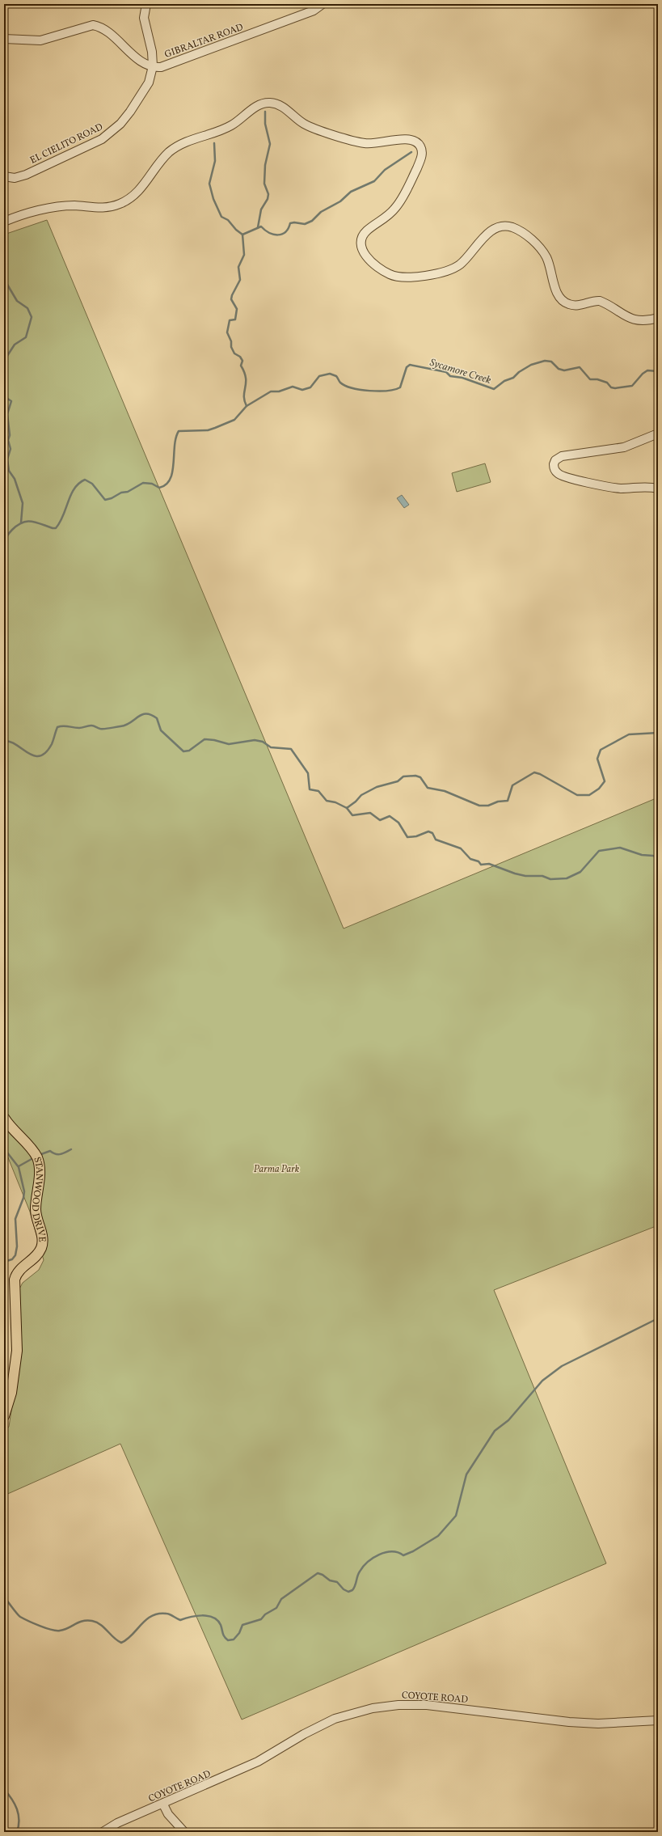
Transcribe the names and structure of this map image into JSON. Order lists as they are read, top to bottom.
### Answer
{
  "streets": {
    "main road": ["STANWOOD DRIVE"],
    "street": ["GIBRALTAR ROAD", "EL CIELITO ROAD", "COYOTE ROAD"]
  },
  "crossings": [
    ["GIBRALTAR ROAD", "EL CIELITO ROAD"]
  ],
  "water": ["Sycamore Creek"],
  "parks": ["Parma Park"]
}
